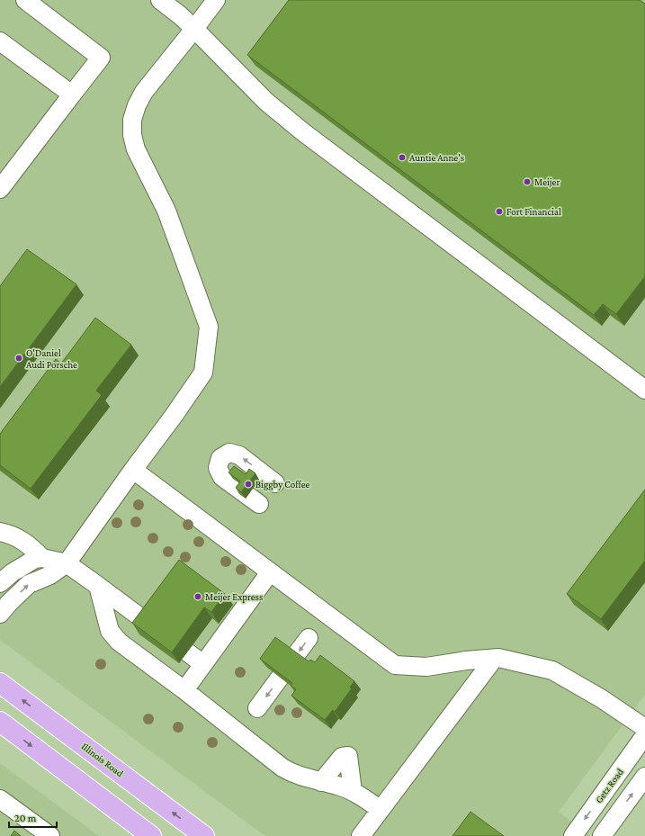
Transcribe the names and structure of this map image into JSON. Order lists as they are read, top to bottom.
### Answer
{
  "streets": {
    "main road": ["Illinois Road"],
    "street": ["Getz Road"]
  },
  "places": [
    "Auntie Anne's",
    "Meijer",
    "Fort Financial",
    "O'Daniel Audi Porsche",
    "Biggby Coffee",
    "Meijer Express"
  ],
  "scale_bar": "20 m"
}
